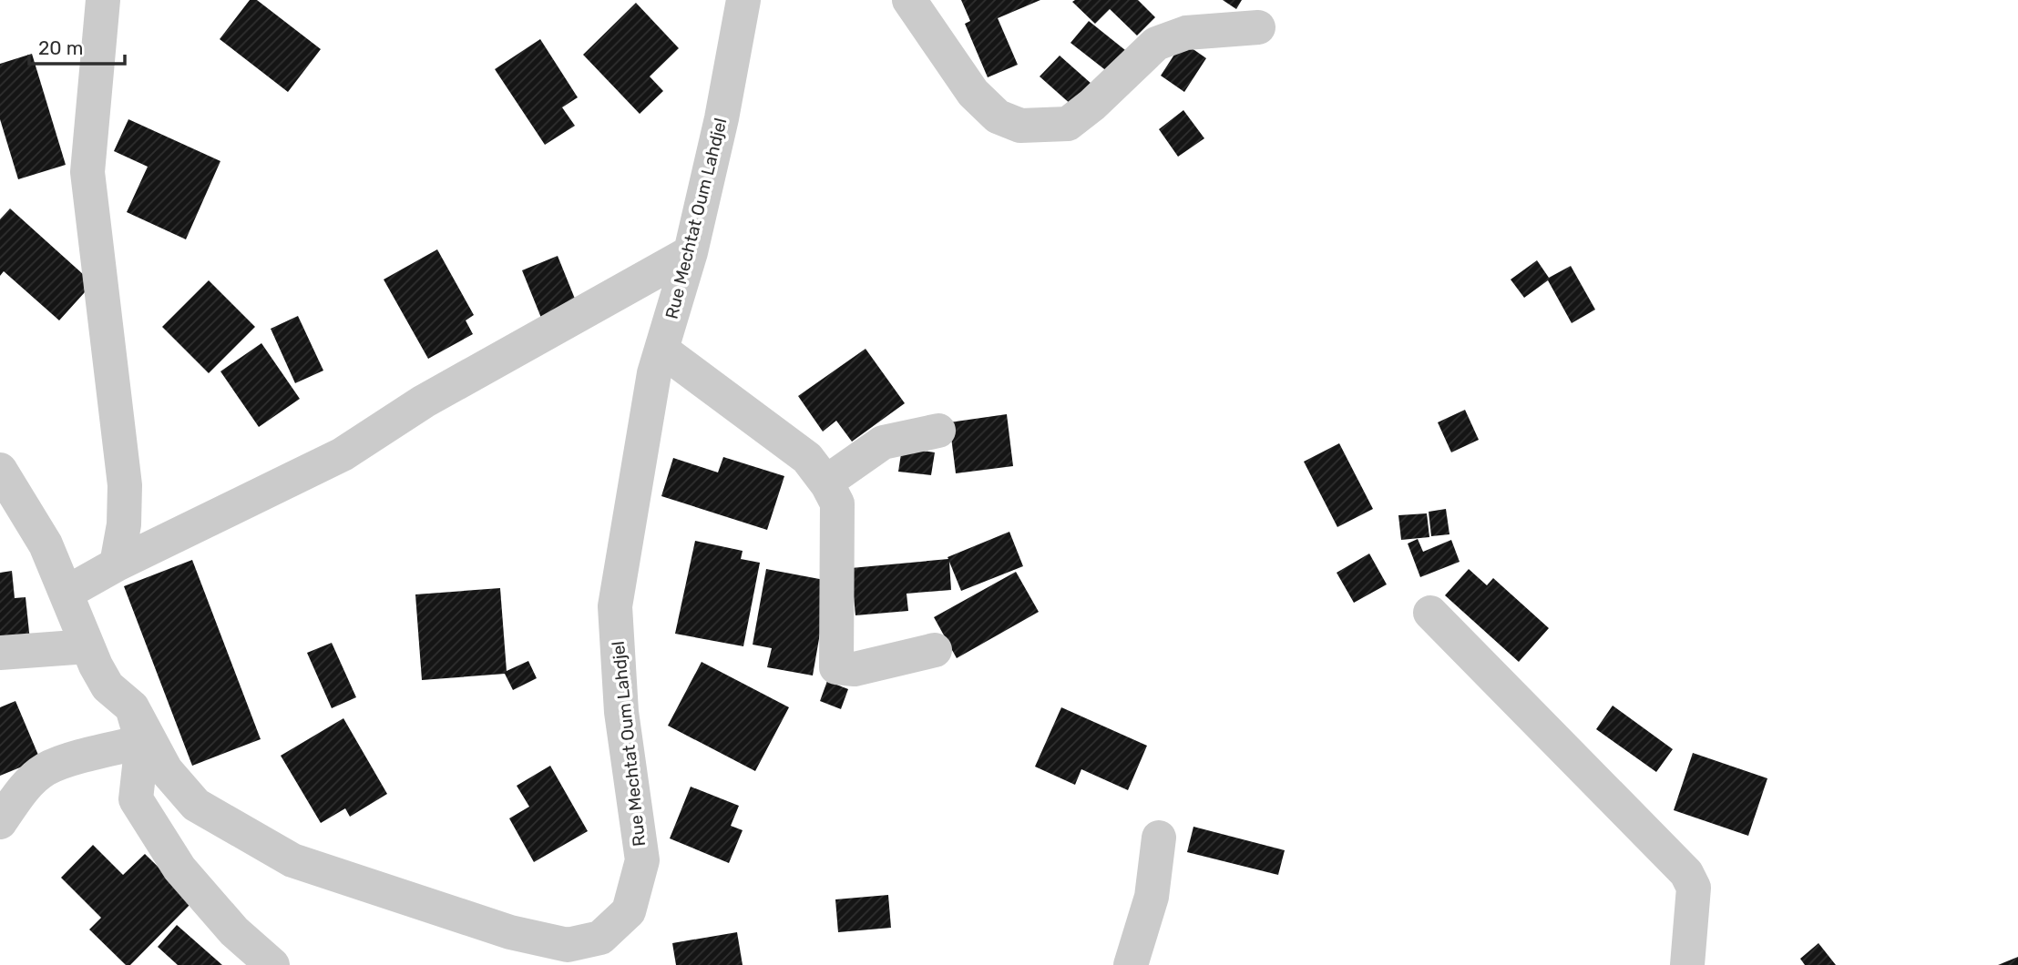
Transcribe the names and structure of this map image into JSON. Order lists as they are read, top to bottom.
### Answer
{
  "streets": {
    "street": ["Rue Mechtat Oum Lahdjel"]
  },
  "scale_bar": "20 m"
}
